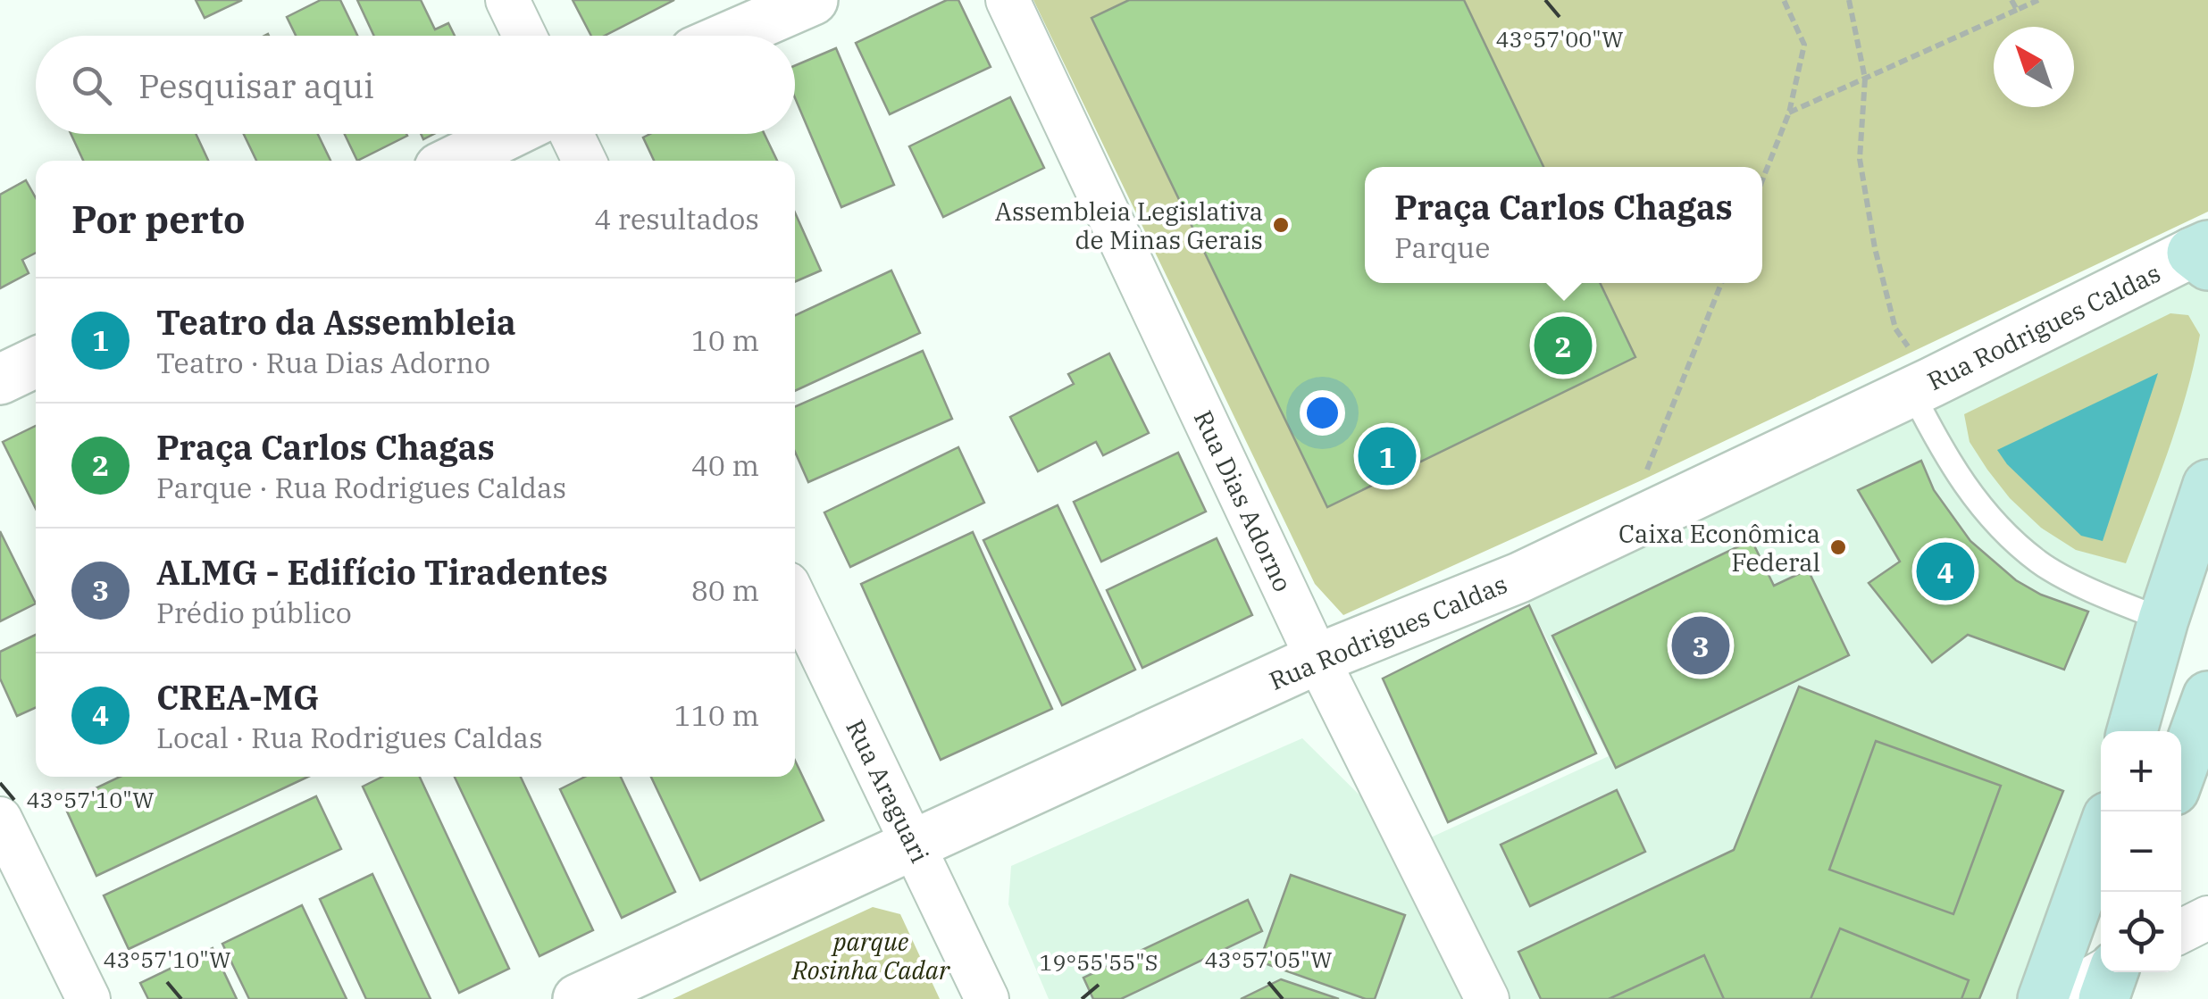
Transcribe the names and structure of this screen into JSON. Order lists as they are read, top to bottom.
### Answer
{
  "streets": {
    "street": ["Rua Rodrigues Caldas", "Rua Dias Adorno", "Rua Araguari"]
  },
  "crossings": [
    ["Rua Rodrigues Caldas", "Rua Dias Adorno"],
    ["Rua Rodrigues Caldas", "Rua Araguari"]
  ],
  "parks": ["parque Rosinha Cadar"],
  "places": ["Assembleia Legislativa de Minas Gerais", "Caixa Econômica Federal"],
  "north": "top left",
  "page": {
    "search": "Pesquisar aqui",
    "heading": ["Por perto", "4 resultados"],
    "popup": ["Praça Carlos Chagas", "Parque"],
    "list": [
      {
        "mark": "1",
        "name": "Teatro da Assembleia",
        "note": "Teatro · Rua Dias Adorno",
        "value": "10 m"
      },
      {
        "mark": "2",
        "name": "Praça Carlos Chagas",
        "note": "Parque · Rua Rodrigues Caldas",
        "value": "40 m"
      },
      {
        "mark": "3",
        "name": "ALMG - Edifício Tiradentes",
        "note": "Prédio público",
        "value": "80 m"
      },
      {
        "mark": "4",
        "name": "CREA-MG",
        "note": "Local · Rua Rodrigues Caldas",
        "value": "110 m"
      }
    ],
    "pins": [
      "2",
      "1",
      "4",
      "3"
    ],
    "map_buttons": ["+", "−"]
  },
  "coordinates": [
    "43°57'00\"W",
    "43°57'10\"W",
    "43°57'05\"W",
    "19°55'55\"S"
  ]
}
